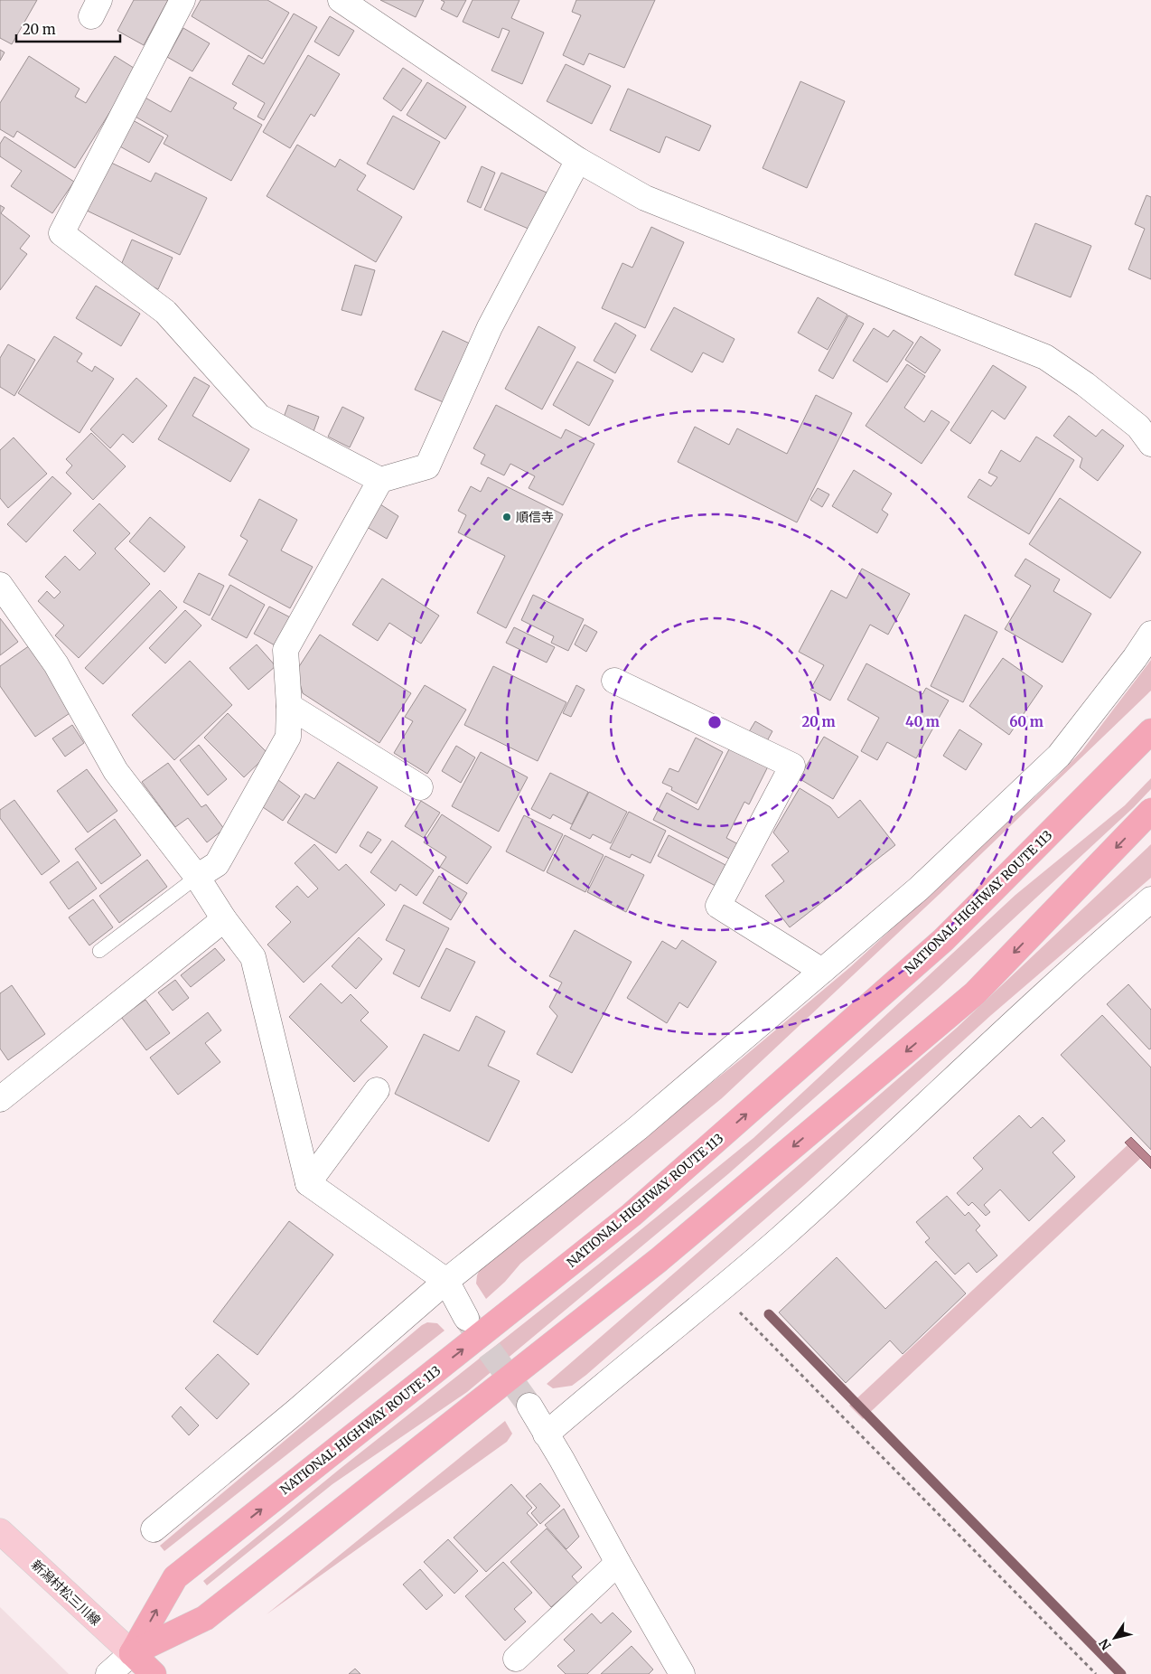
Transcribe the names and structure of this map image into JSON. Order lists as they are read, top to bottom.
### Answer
{
  "streets": {
    "highway": ["NATIONAL HIGHWAY ROUTE 113"],
    "main road": ["新潟村松三川線"]
  },
  "crossings": [
    ["NATIONAL HIGHWAY ROUTE 113", "新潟村松三川線"]
  ],
  "places": ["順信寺"],
  "scale_bar": "20 m",
  "north": "bottom left",
  "rings": ["20 m", "40 m", "60 m"]
}
